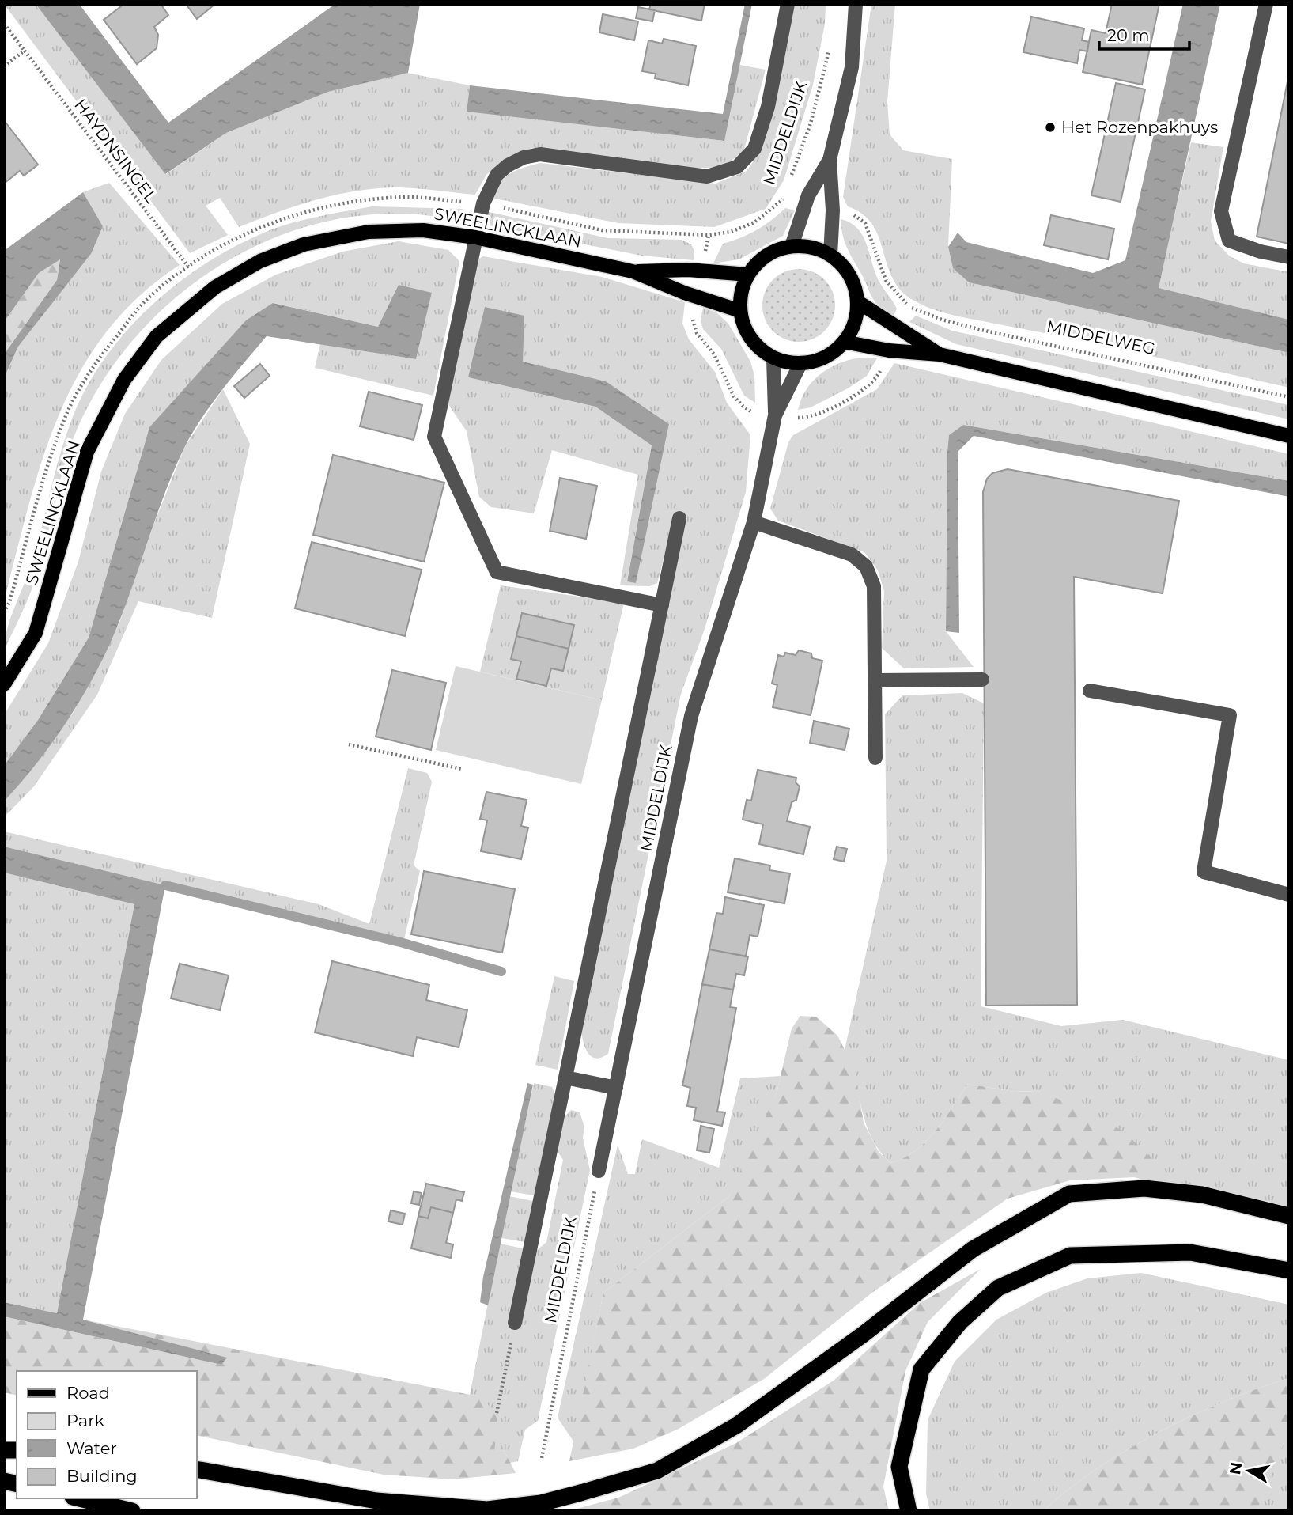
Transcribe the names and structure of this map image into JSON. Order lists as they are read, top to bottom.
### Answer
{
  "streets": {
    "main road": ["SWEELINCKLAAN"],
    "street": ["MIDDELDIJK"],
    "path": ["HAYDNSINGEL", "MIDDELWEG"]
  },
  "crossings": [
    ["MIDDELDIJK", "SWEELINCKLAAN"]
  ],
  "places": ["Het Rozenpakhuys"],
  "legend": [
    "Road",
    "Park",
    "Water",
    "Building"
  ],
  "scale_bar": "20 m",
  "north": "left"
}
